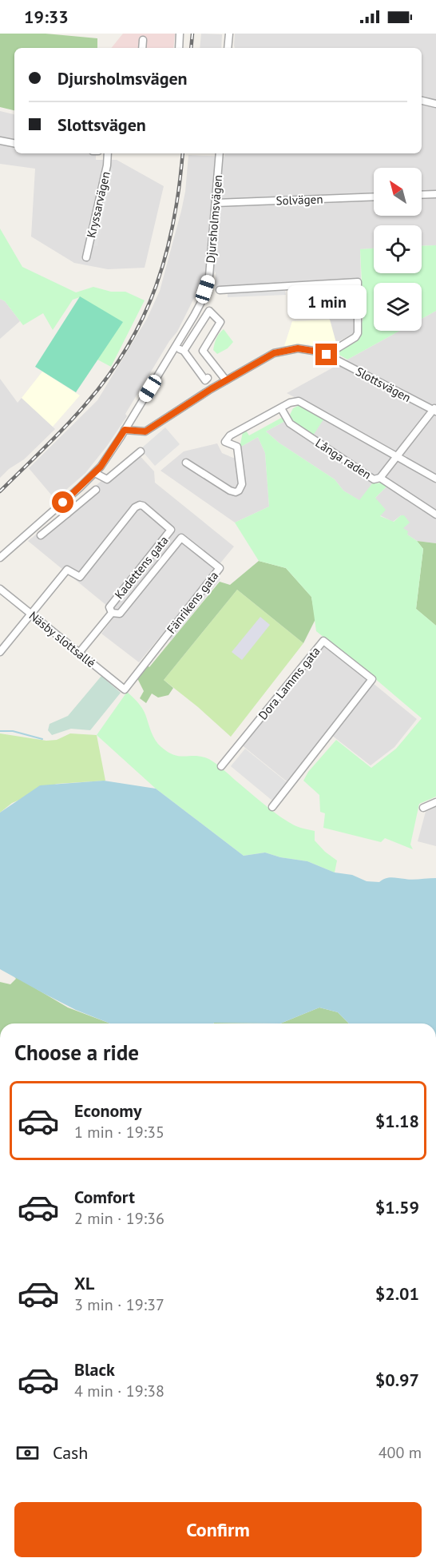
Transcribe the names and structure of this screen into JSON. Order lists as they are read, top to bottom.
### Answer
{
  "streets": {
    "street": [
      "Solvägen",
      "Kryssarvägen",
      "Djursholmsvägen",
      "Slottsvägen",
      "Långa raden",
      "Kadettens gata",
      "Fänrikens gata",
      "Näsby slottsallé",
      "Dora Lamms gata"
    ]
  },
  "crossings": [
    ["Solvägen", "Djursholmsvägen"],
    ["Djursholmsvägen", "Slottsvägen"],
    ["Kadettens gata", "Näsby slottsallé"],
    ["Fänrikens gata", "Näsby slottsallé"]
  ],
  "north": "top left",
  "page": {
    "status": "19:33",
    "banner": ["Djursholmsvägen", "Slottsvägen"],
    "bubble": "1 min",
    "heading": "Choose a ride",
    "list": [
      {
        "name": "Economy",
        "note": "1 min · 19:35",
        "value": "$1.18"
      },
      {
        "name": "Comfort",
        "note": "2 min · 19:36",
        "value": "$1.59"
      },
      {
        "name": "XL",
        "note": "3 min · 19:37",
        "value": "$2.01"
      },
      {
        "name": "Black",
        "note": "4 min · 19:38",
        "value": "$0.97"
      }
    ],
    "pay": ["Cash", "400 m"],
    "buttons": "Confirm"
  }
}
